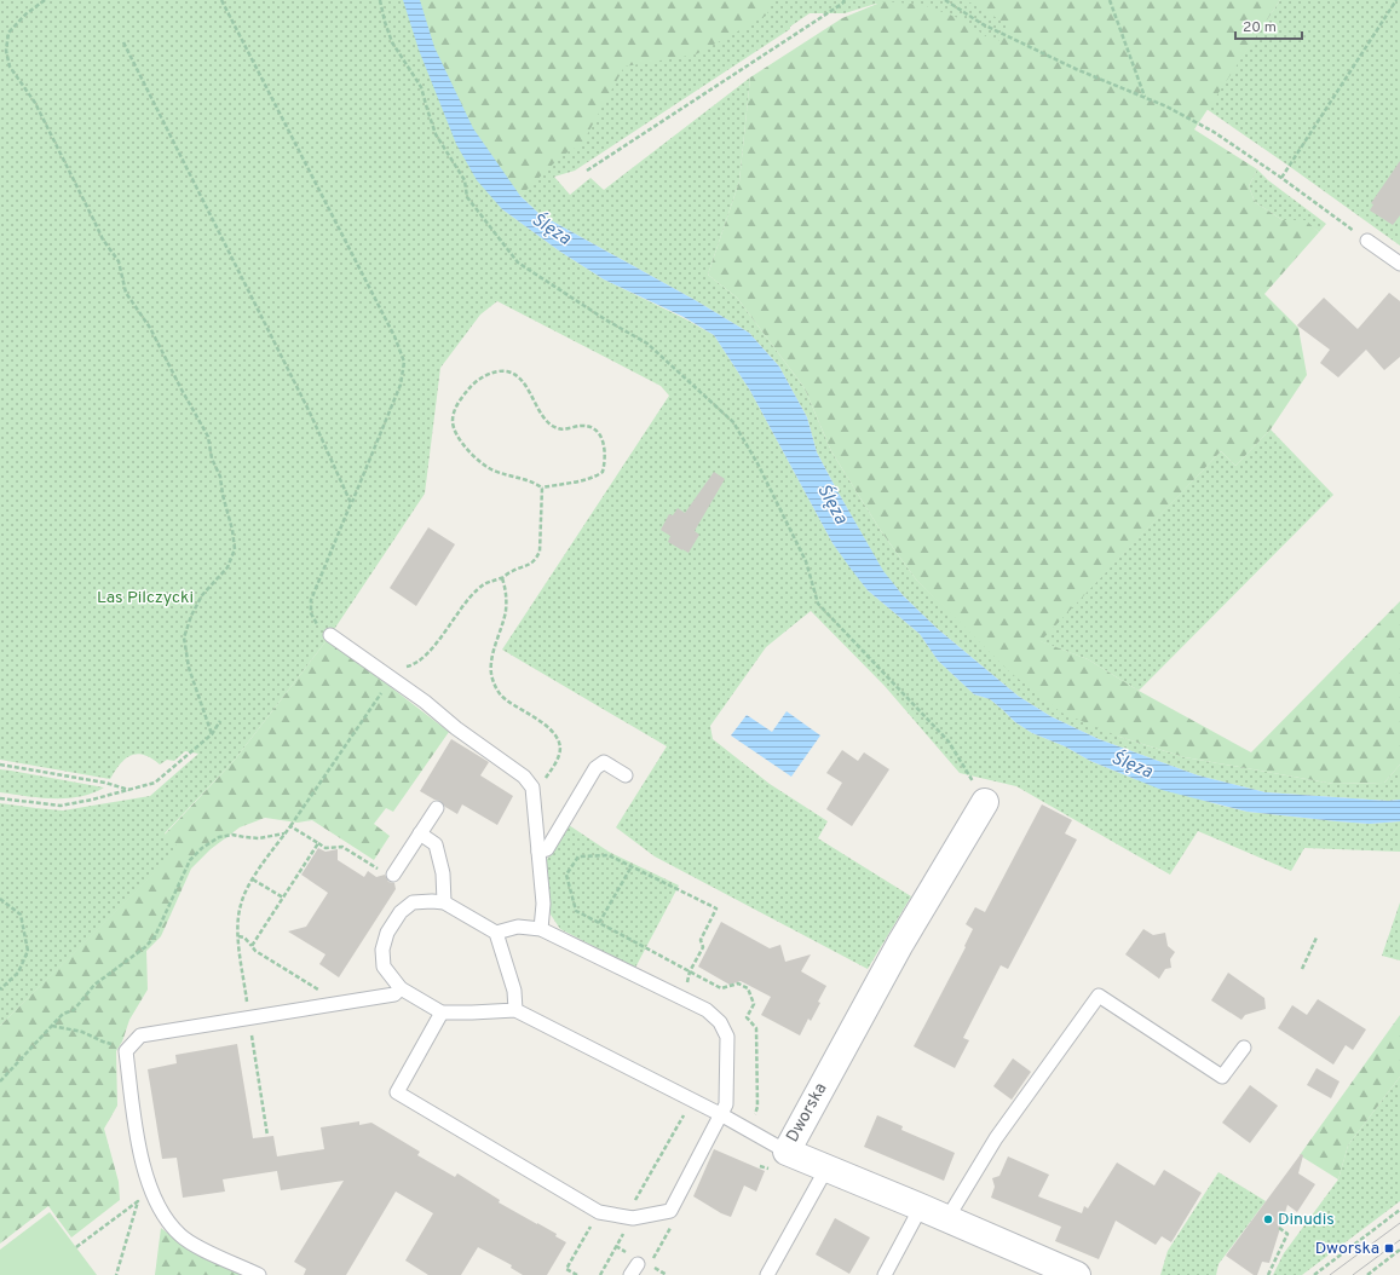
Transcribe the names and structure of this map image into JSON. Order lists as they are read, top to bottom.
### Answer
{
  "streets": {
    "street": ["Dworska"]
  },
  "water": ["Ślęza"],
  "parks": ["Las Pilczycki"],
  "places": {
    "other": ["Dinudis"],
    "transit": ["Dworska"]
  },
  "scale_bar": "20 m"
}
